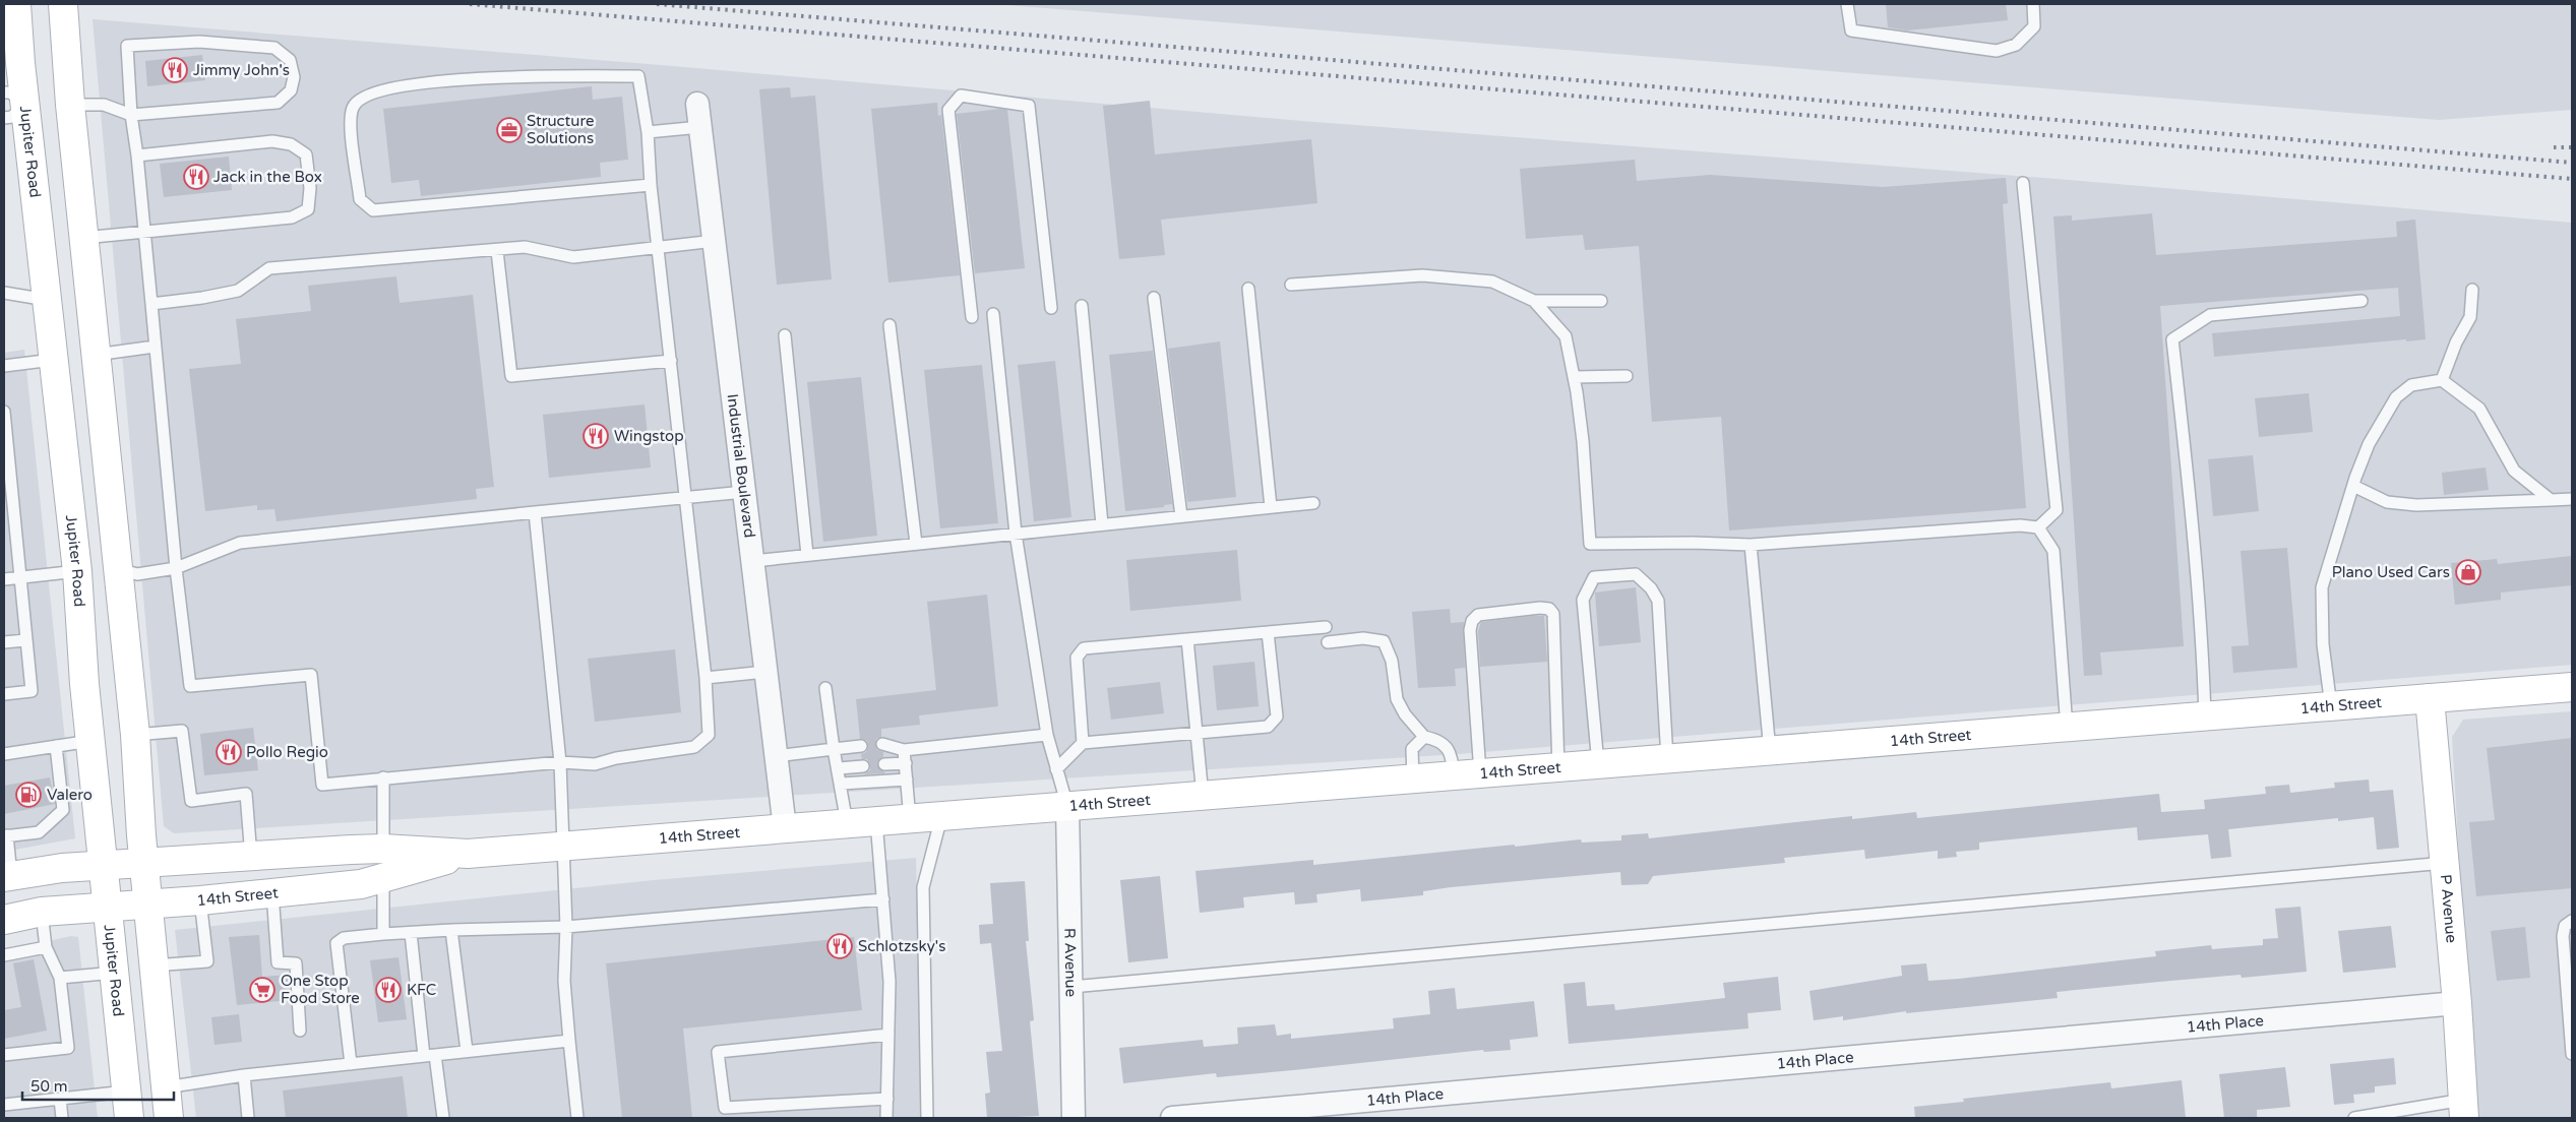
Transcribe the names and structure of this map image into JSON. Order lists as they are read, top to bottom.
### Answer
{
  "streets": {
    "main road": ["Jupiter Road", "14th Street", "P Avenue"],
    "street": ["Industrial Boulevard", "R Avenue", "14th Place"]
  },
  "crossings": [
    ["Jupiter Road", "14th Street"],
    ["Industrial Boulevard", "14th Street"],
    ["14th Street", "P Avenue"],
    ["14th Street", "R Avenue"],
    ["P Avenue", "14th Place"]
  ],
  "places": {
    "restaurant": [
      "Jimmy John's",
      "Jack in the Box",
      "Wingstop",
      "Pollo Regio",
      "Schlotzsky's",
      "KFC"
    ],
    "office": ["Structure Solutions"],
    "shop": ["Plano Used Cars"],
    "fuel station": ["Valero"],
    "supermarket": ["One Stop Food Store"]
  },
  "scale_bar": "50 m"
}
